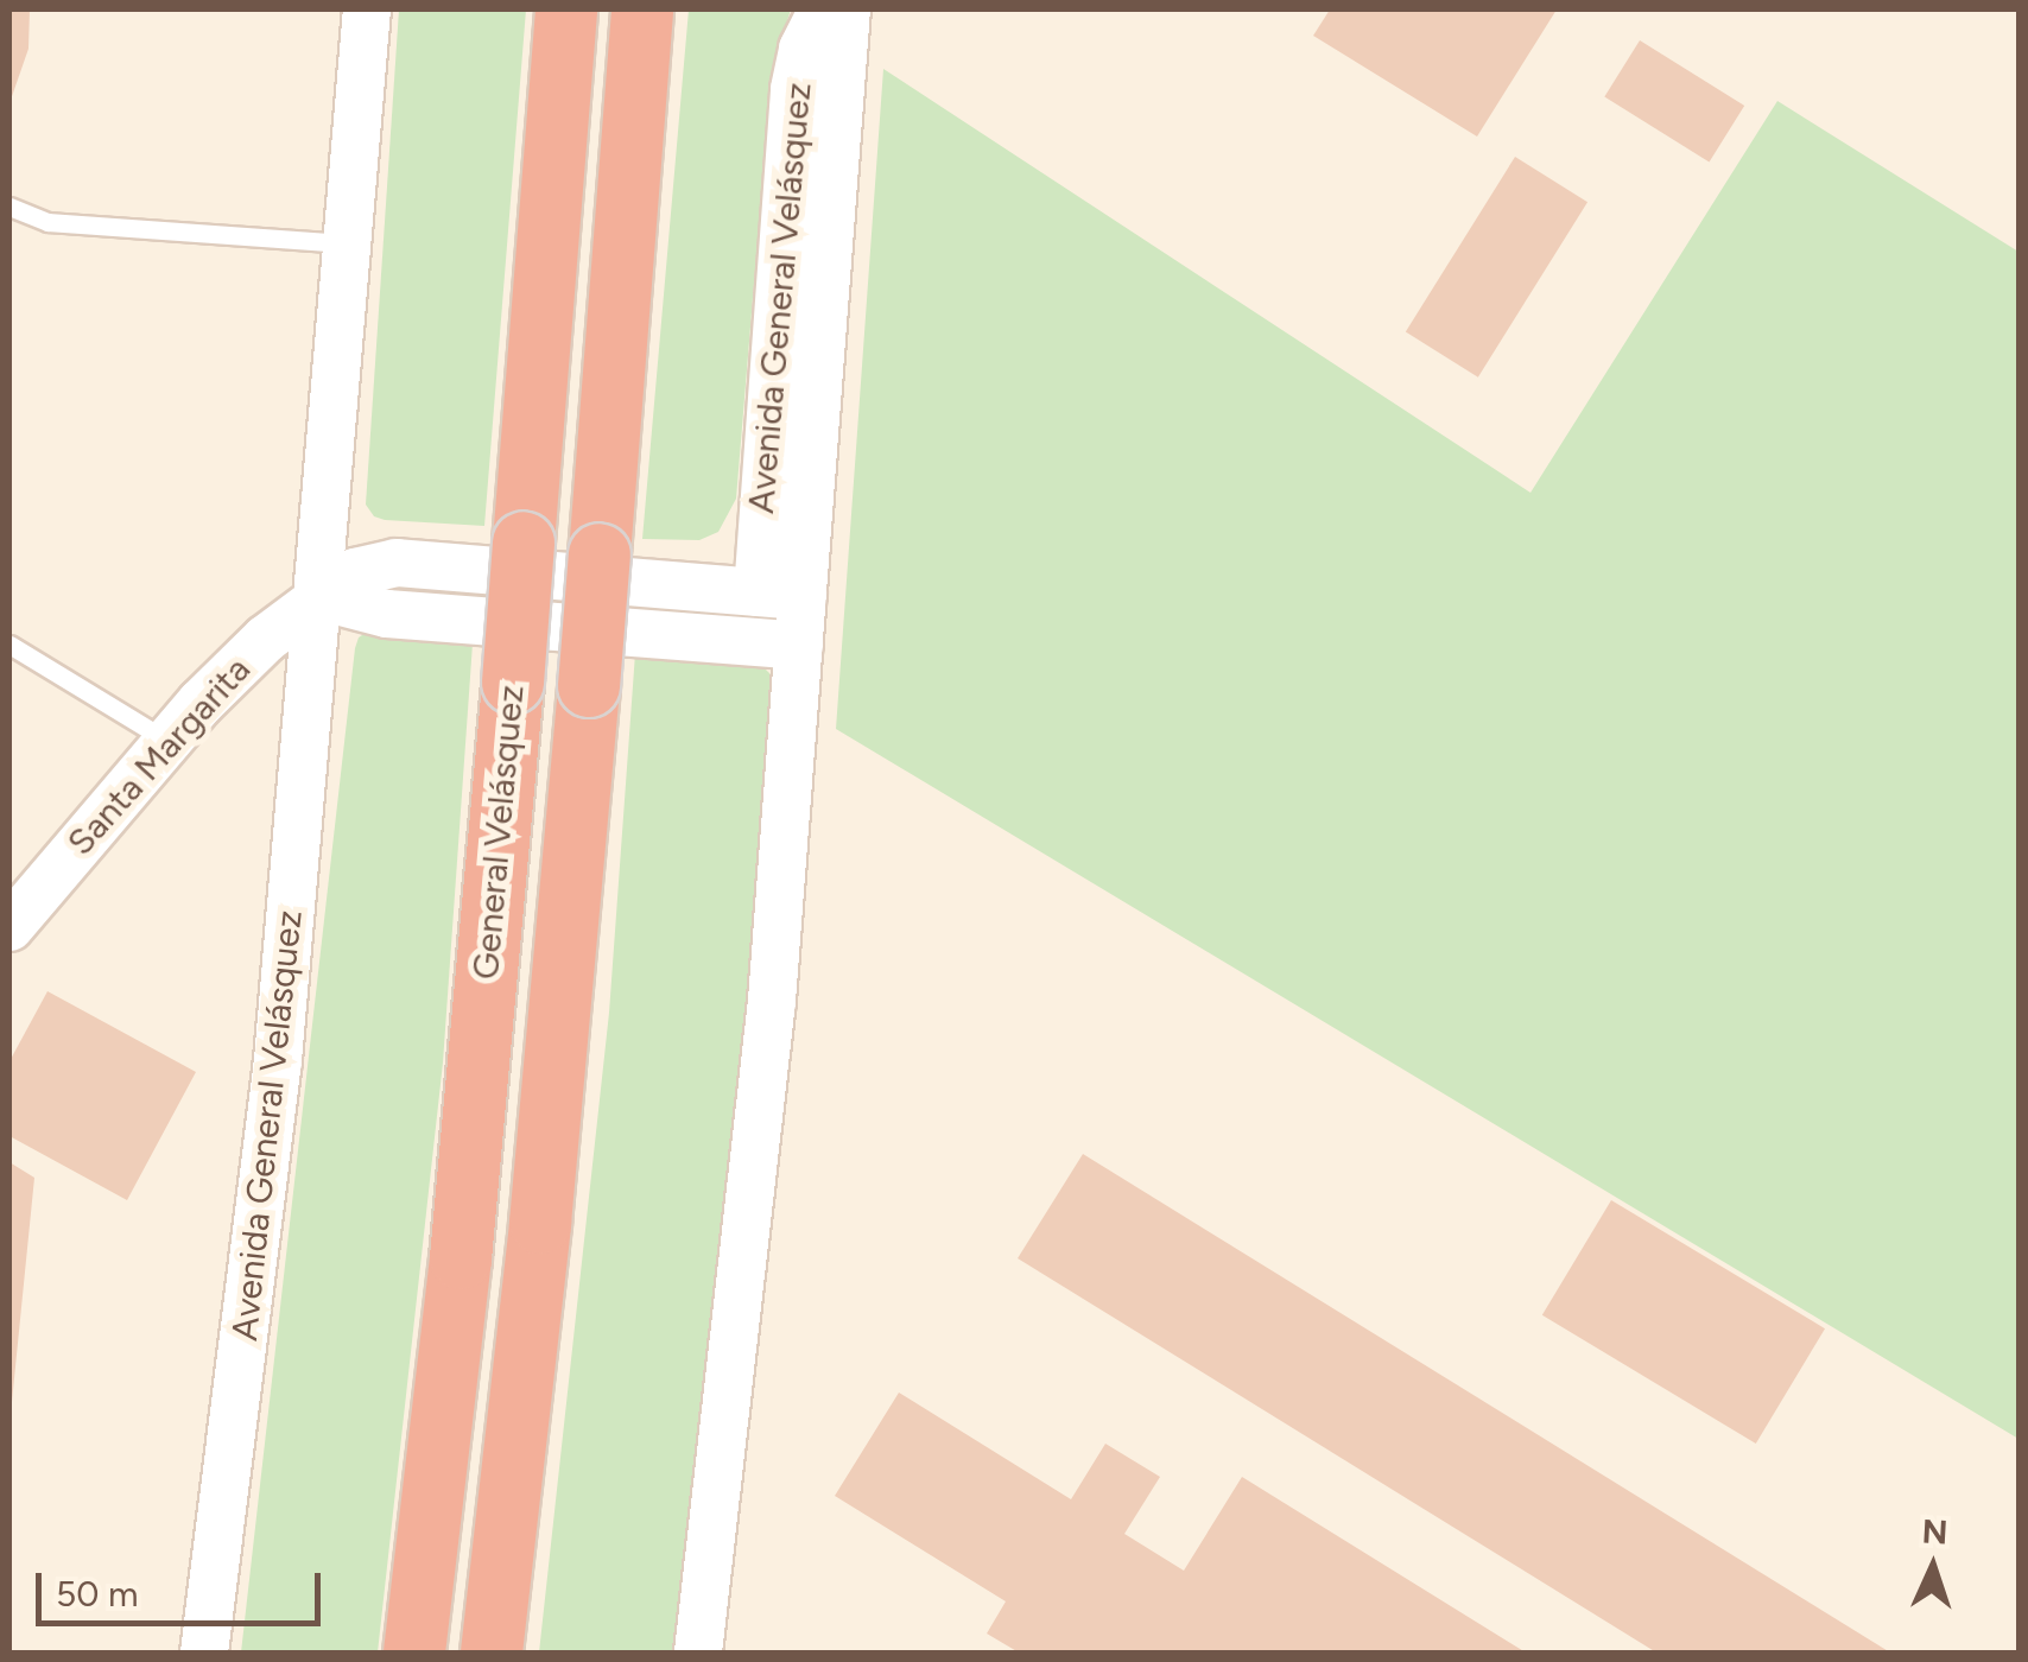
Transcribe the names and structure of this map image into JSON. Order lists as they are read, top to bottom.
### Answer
{
  "streets": {
    "highway": ["General Velásquez"],
    "street": ["Avenida General Velásquez", "Santa Margarita"]
  },
  "crossings": [
    ["Avenida General Velásquez", "Santa Margarita"]
  ],
  "scale_bar": "50 m",
  "north": "top"
}
